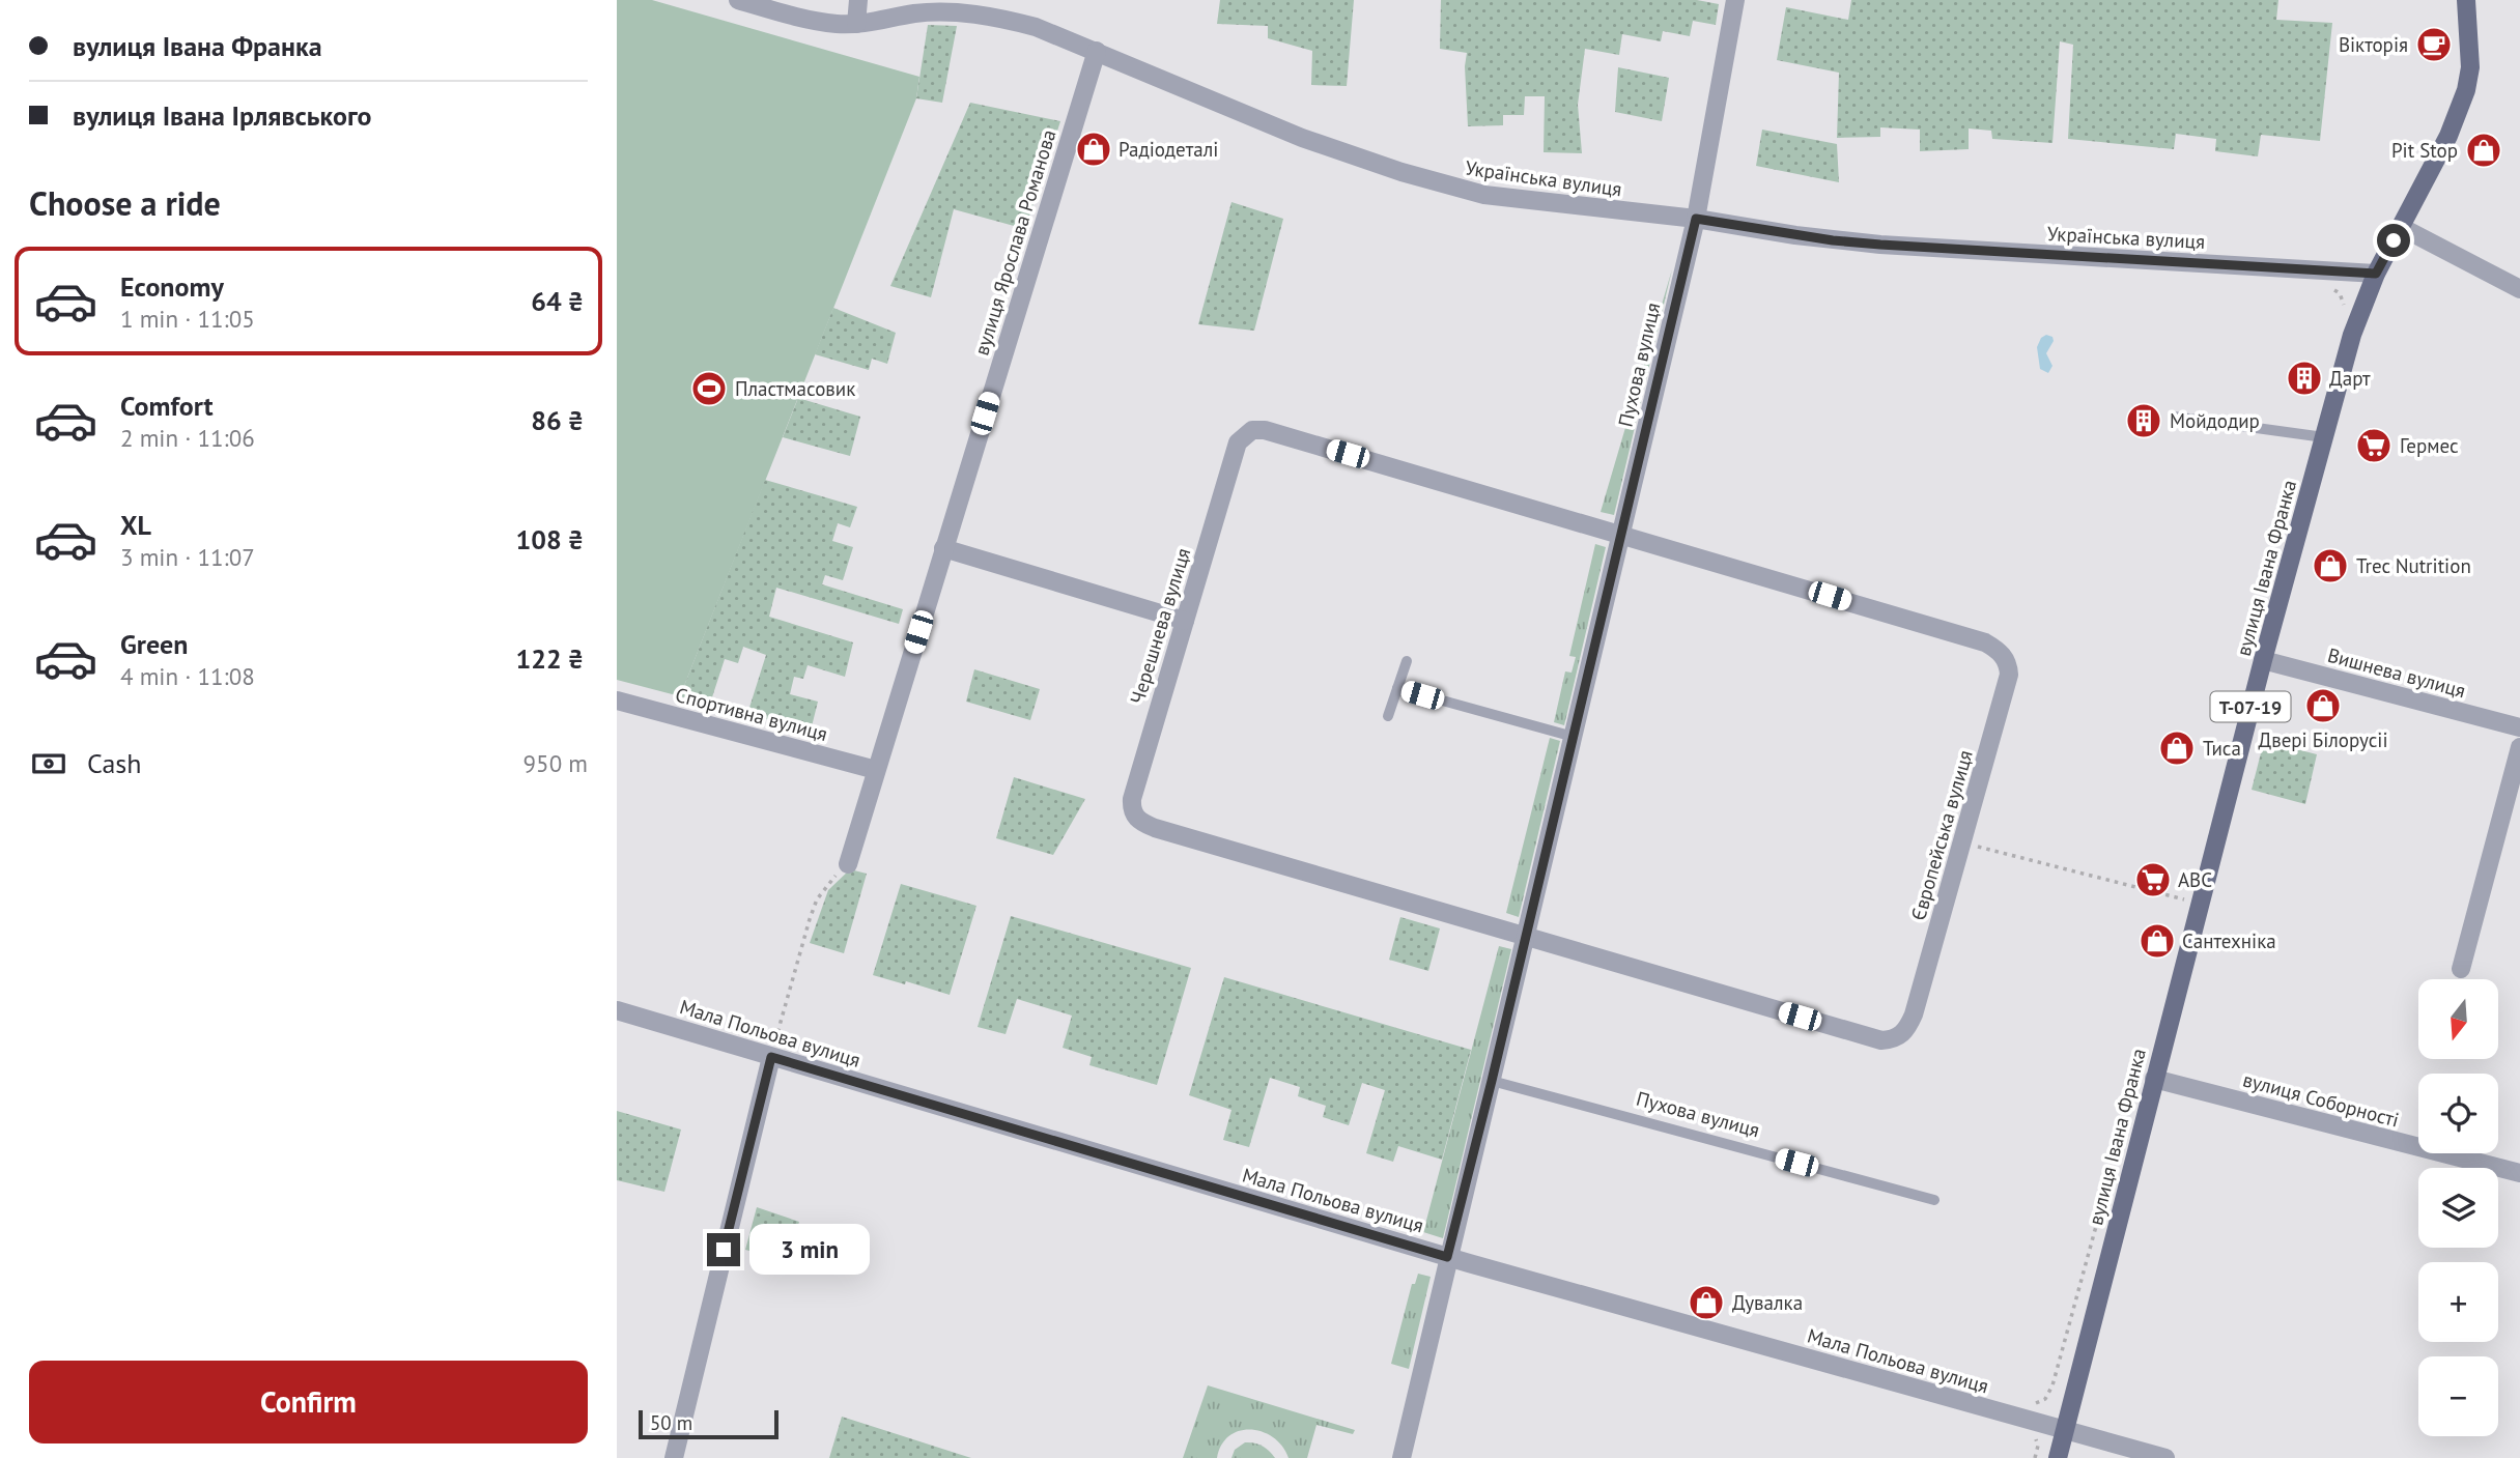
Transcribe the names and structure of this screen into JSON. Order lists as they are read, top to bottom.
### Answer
{
  "streets": {
    "main road": ["вулиця Івана Франка", "Т-07-19"],
    "street": [
      "Українська вулиця",
      "вулиця Ярослава Романова",
      "Пухова вулиця",
      "Черешнева вулиця",
      "Вишнева вулиця",
      "Спортивна вулиця",
      "Європейська вулиця",
      "Мала Польова вулиця",
      "вулиця Соборності"
    ]
  },
  "crossings": [
    ["Українська вулиця", "вулиця Ярослава Романова"],
    ["Українська вулиця", "Пухова вулиця"],
    ["Українська вулиця", "вулиця Івана Франка"],
    ["вулиця Ярослава Романова", "Спортивна вулиця"],
    ["Пухова вулиця", "Черешнева вулиця"],
    ["Пухова вулиця", "Європейська вулиця"],
    ["Пухова вулиця", "Мала Польова вулиця"],
    ["вулиця Івана Франка", "Вишнева вулиця"],
    ["вулиця Івана Франка", "Мала Польова вулиця"],
    ["вулиця Івана Франка", "вулиця Соборності"],
    ["Черешнева вулиця", "Європейська вулиця"]
  ],
  "places": {
    "cafe": ["Вікторія"],
    "shop": [
      "Радіодеталі",
      "Pit Stop",
      "Trec Nutrition",
      "Двері Білорусіі",
      "Тиса",
      "Сантехніка",
      "Дувалка"
    ],
    "building": ["Дарт", "Мойдодир"],
    "sports": ["Пластмасовик"],
    "supermarket": ["Гермес", "ABC"]
  },
  "scale_bar": "50 m",
  "north": "bottom",
  "page": {
    "banner": ["вулиця Івана Франка", "вулиця Івана Ірлявського"],
    "heading": "Choose a ride",
    "list": [
      {
        "name": "Economy",
        "note": "1 min · 11:05",
        "value": "64 ₴"
      },
      {
        "name": "Comfort",
        "note": "2 min · 11:06",
        "value": "86 ₴"
      },
      {
        "name": "XL",
        "note": "3 min · 11:07",
        "value": "108 ₴"
      },
      {
        "name": "Green",
        "note": "4 min · 11:08",
        "value": "122 ₴"
      }
    ],
    "pay": ["Cash", "950 m"],
    "map_buttons": ["+", "−"],
    "bubble": "3 min",
    "buttons": "Confirm",
    "scale": "50 m"
  }
}
